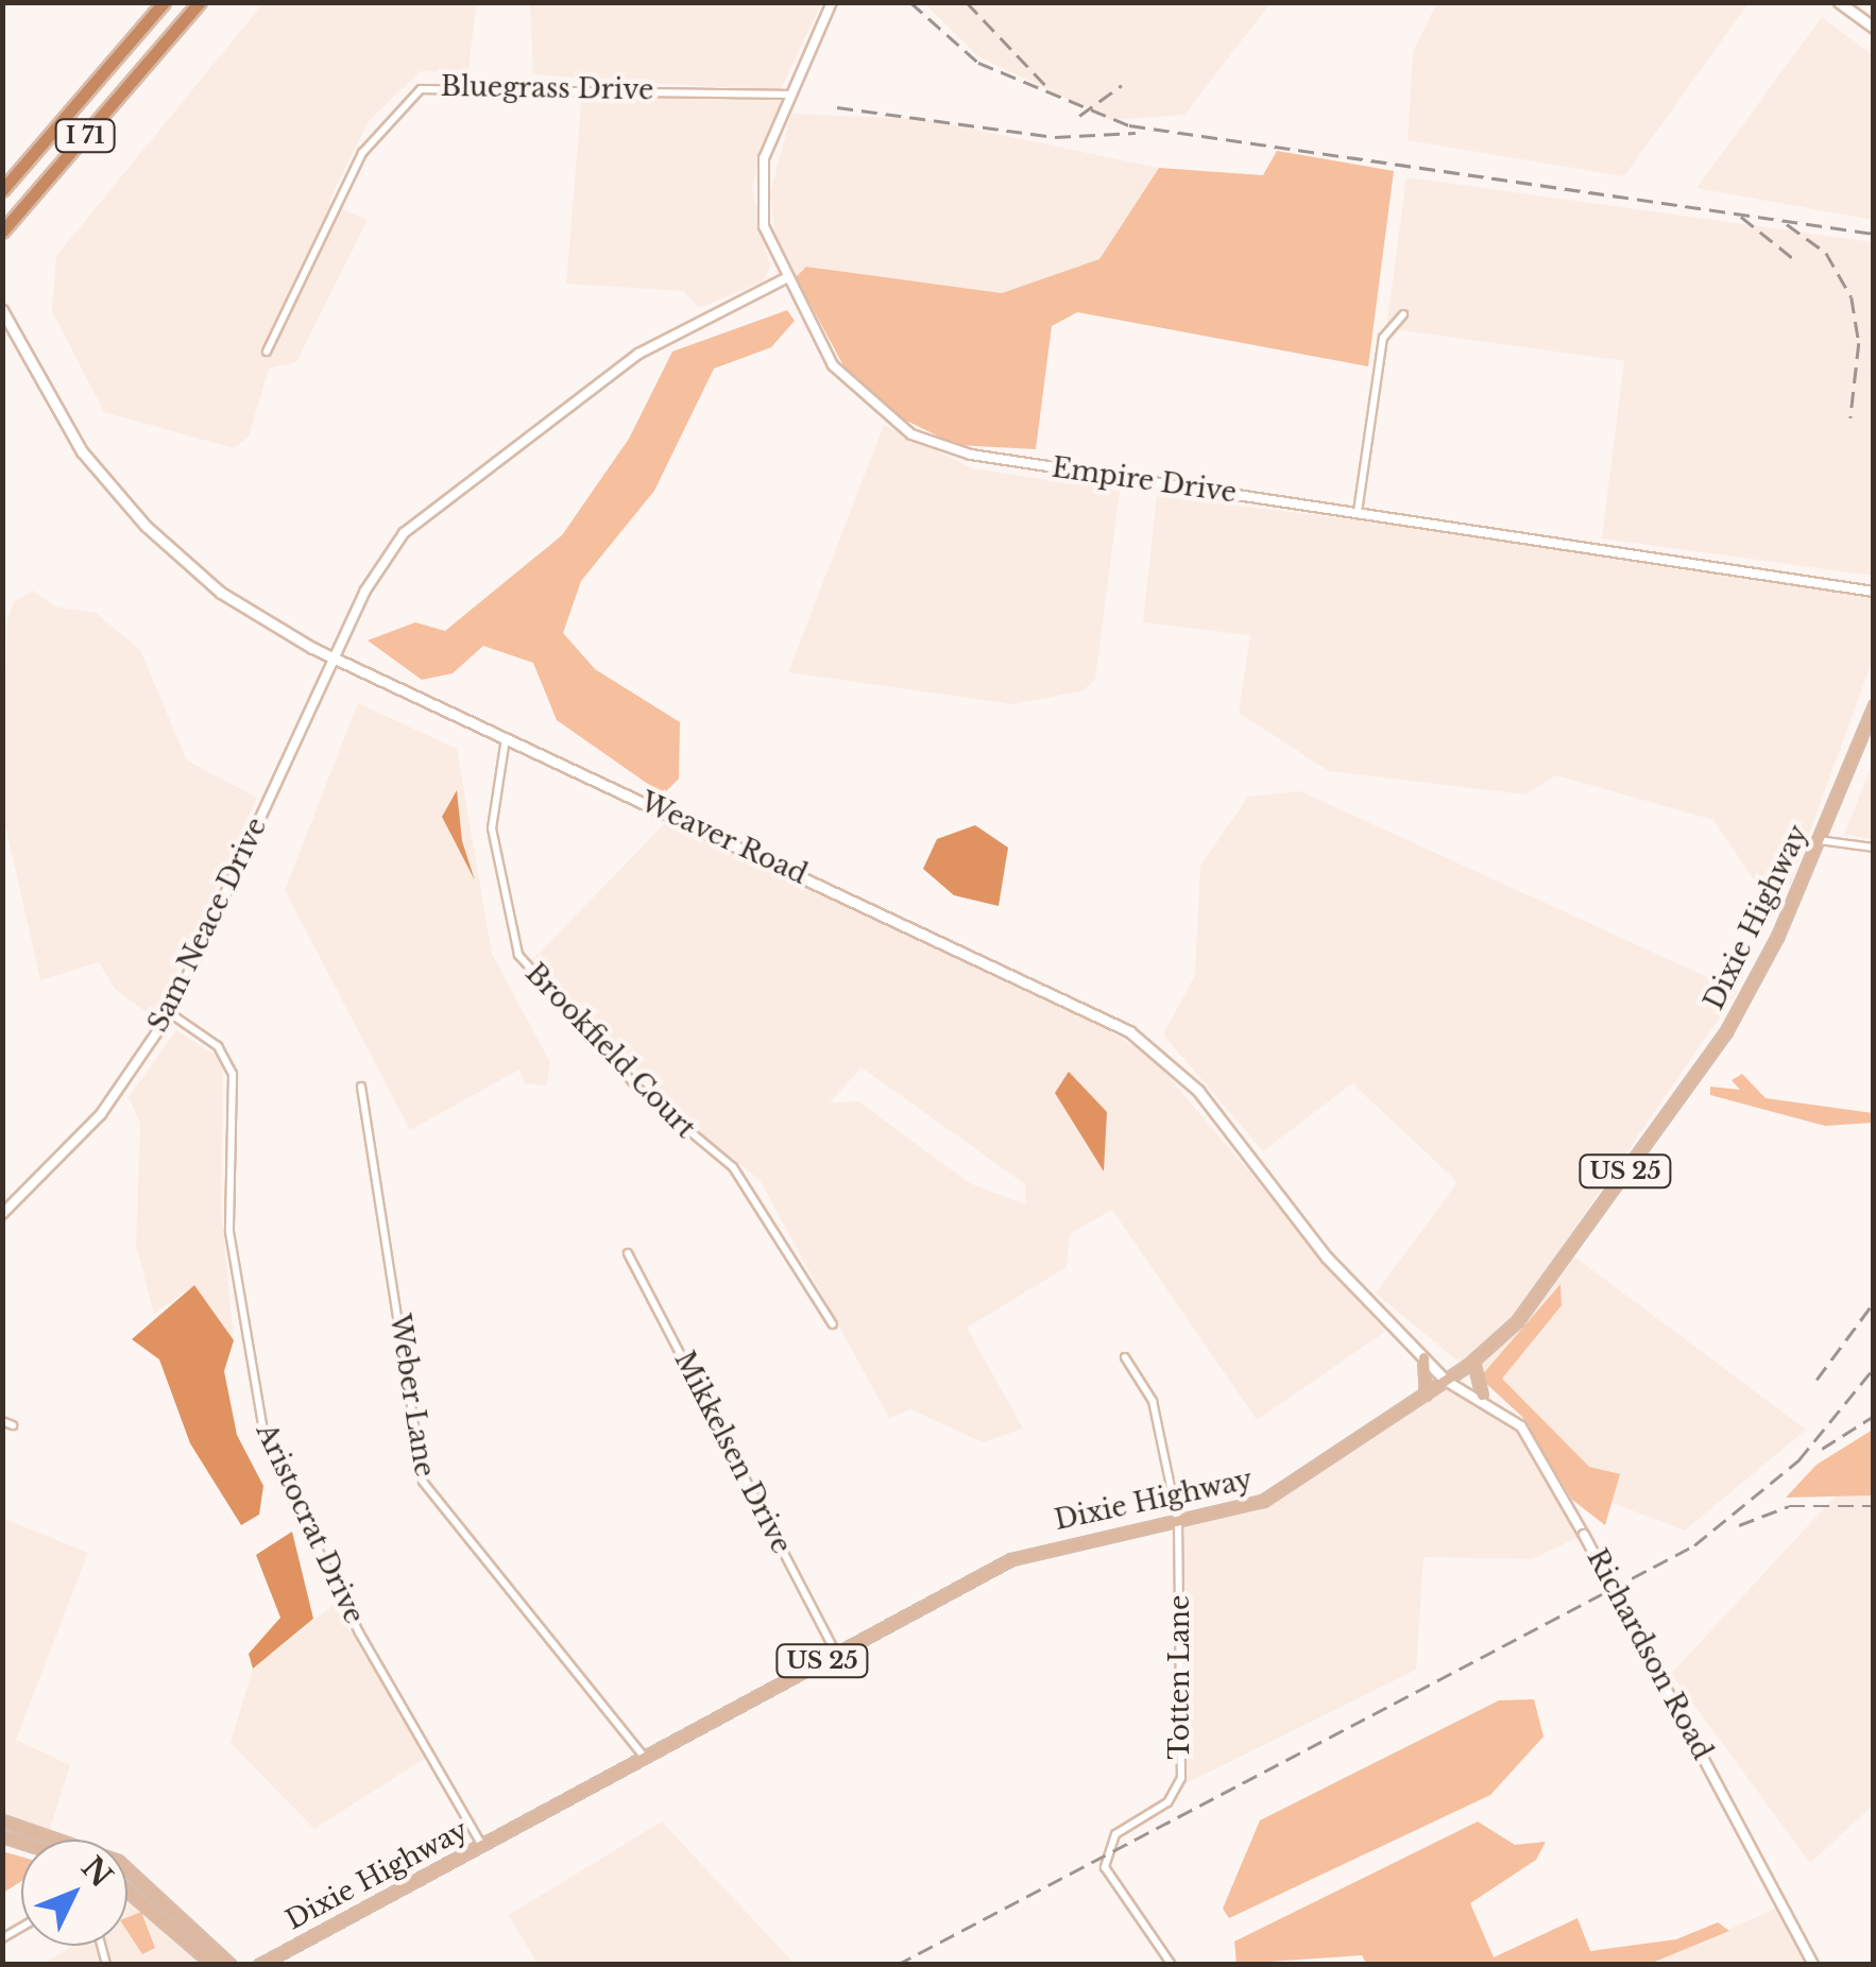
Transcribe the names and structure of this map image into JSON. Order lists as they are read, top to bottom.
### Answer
{
  "streets": {
    "highway": ["I 71"],
    "main road": ["Weaver Road", "Dixie Highway", "US 25"],
    "street": [
      "Bluegrass Drive",
      "Empire Drive",
      "Sam Neace Drive",
      "Brookfield Court",
      "Weber Lane",
      "Mikkelsen Drive",
      "Aristocrat Drive",
      "Richardson Road",
      "Totten Lane"
    ]
  },
  "crossings": [
    ["Bluegrass Drive", "Empire Drive"],
    ["Empire Drive", "Sam Neace Drive"],
    ["Weaver Road", "Dixie Highway"],
    ["Weaver Road", "Sam Neace Drive"],
    ["Weaver Road", "Brookfield Court"],
    ["Weaver Road", "Richardson Road"],
    ["Dixie Highway", "Weber Lane"],
    ["Dixie Highway", "Mikkelsen Drive"],
    ["Dixie Highway", "Aristocrat Drive"],
    ["Dixie Highway", "Richardson Road"],
    ["Dixie Highway", "Totten Lane"],
    ["Sam Neace Drive", "Aristocrat Drive"]
  ],
  "north": "top right"
}
